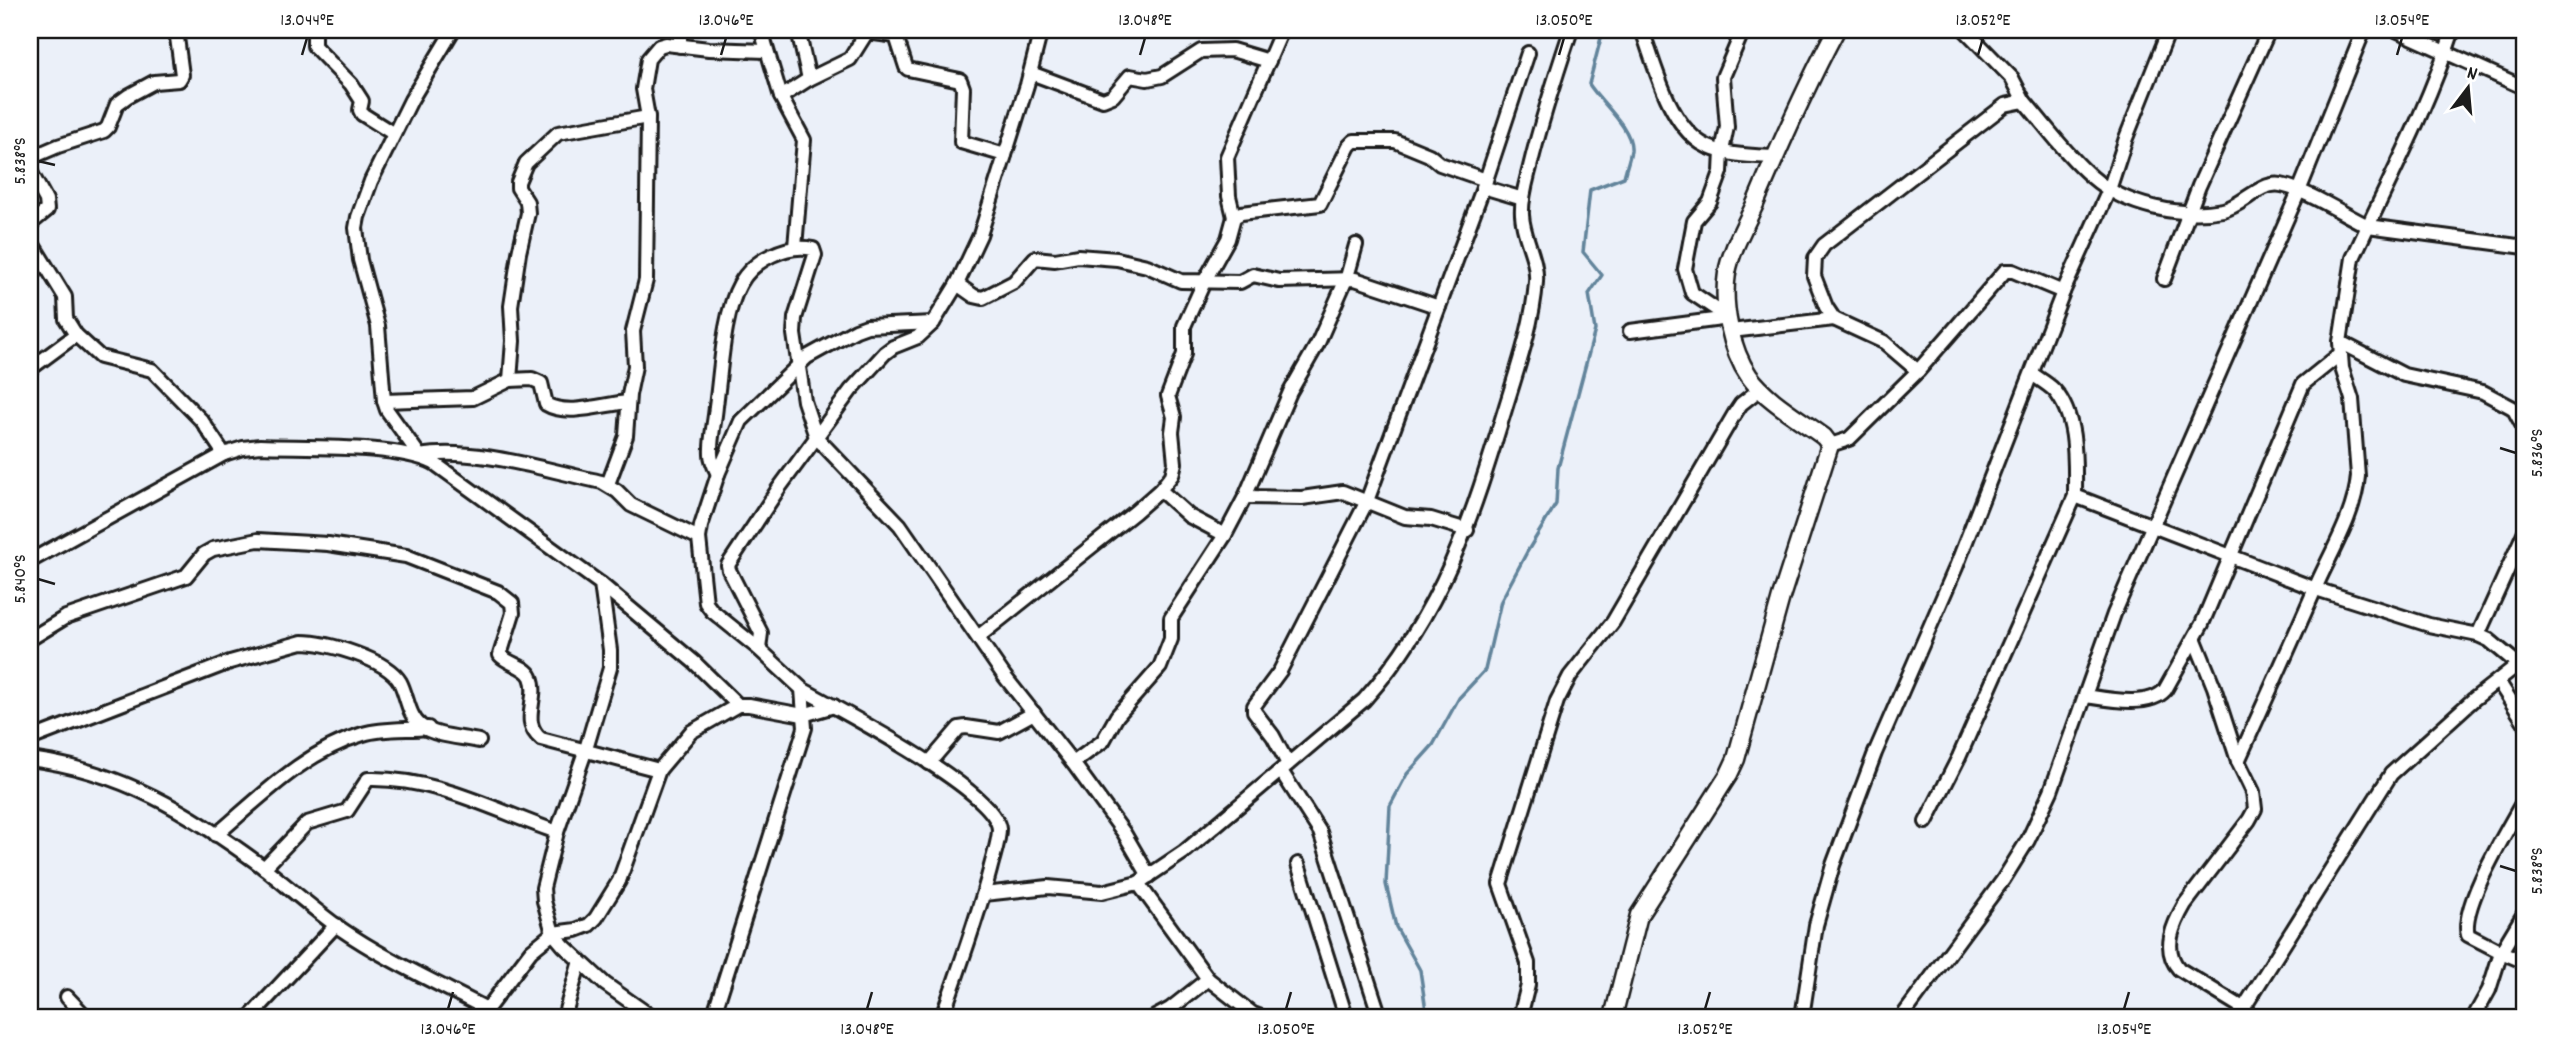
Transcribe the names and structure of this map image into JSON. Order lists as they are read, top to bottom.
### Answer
{
  "north": "top",
  "coordinates": [
    "13.044°E",
    "13.046°E",
    "13.048°E",
    "13.050°E",
    "13.052°E",
    "13.054°E",
    "5.838°S",
    "5.836°S",
    "5.840°S"
  ]
}
